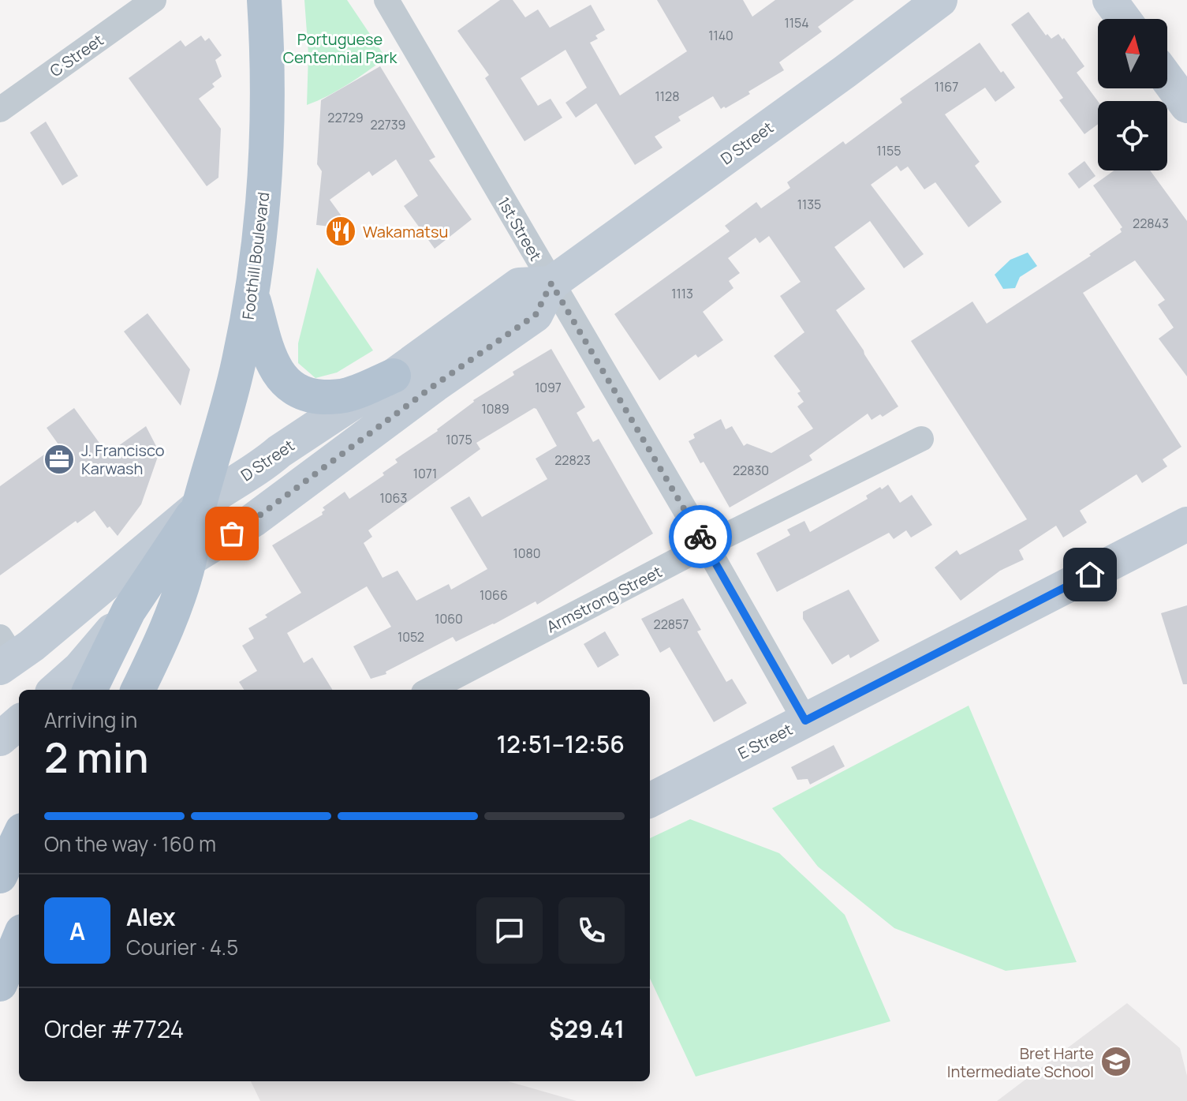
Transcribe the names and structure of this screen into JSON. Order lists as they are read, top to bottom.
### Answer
{
  "streets": {
    "main road": ["D Street", "Foothill Boulevard", "E Street"],
    "street": ["C Street", "1st Street", "Armstrong Street"]
  },
  "crossings": [
    ["D Street", "1st Street"],
    ["D Street", "Foothill Boulevard"],
    ["1st Street", "Armstrong Street"],
    ["1st Street", "E Street"]
  ],
  "parks": ["Portuguese Centennial Park"],
  "places": {
    "restaurant": ["Wakamatsu"],
    "office": ["J. Francisco Karwash"],
    "school or university": ["Bret Harte Intermediate School"]
  },
  "house_numbers": [
    "1154",
    "1140",
    "1167",
    "1128",
    "22729",
    "22739",
    "1155",
    "1135",
    "22843",
    "1113",
    "1097",
    "1089",
    "1075",
    "22823",
    "22830",
    "1071",
    "1063",
    "1080",
    "1066",
    "1060",
    "22857",
    "1052"
  ],
  "north": "top",
  "page": {
    "heading": ["2 min", "Arriving in", "12:51–12:56"],
    "panel": [
      "Alex",
      "Courier · 4.5",
      "Order #7724",
      "$29.41"
    ],
    "bar": "On the way · 160 m",
    "round": "A"
  }
}
